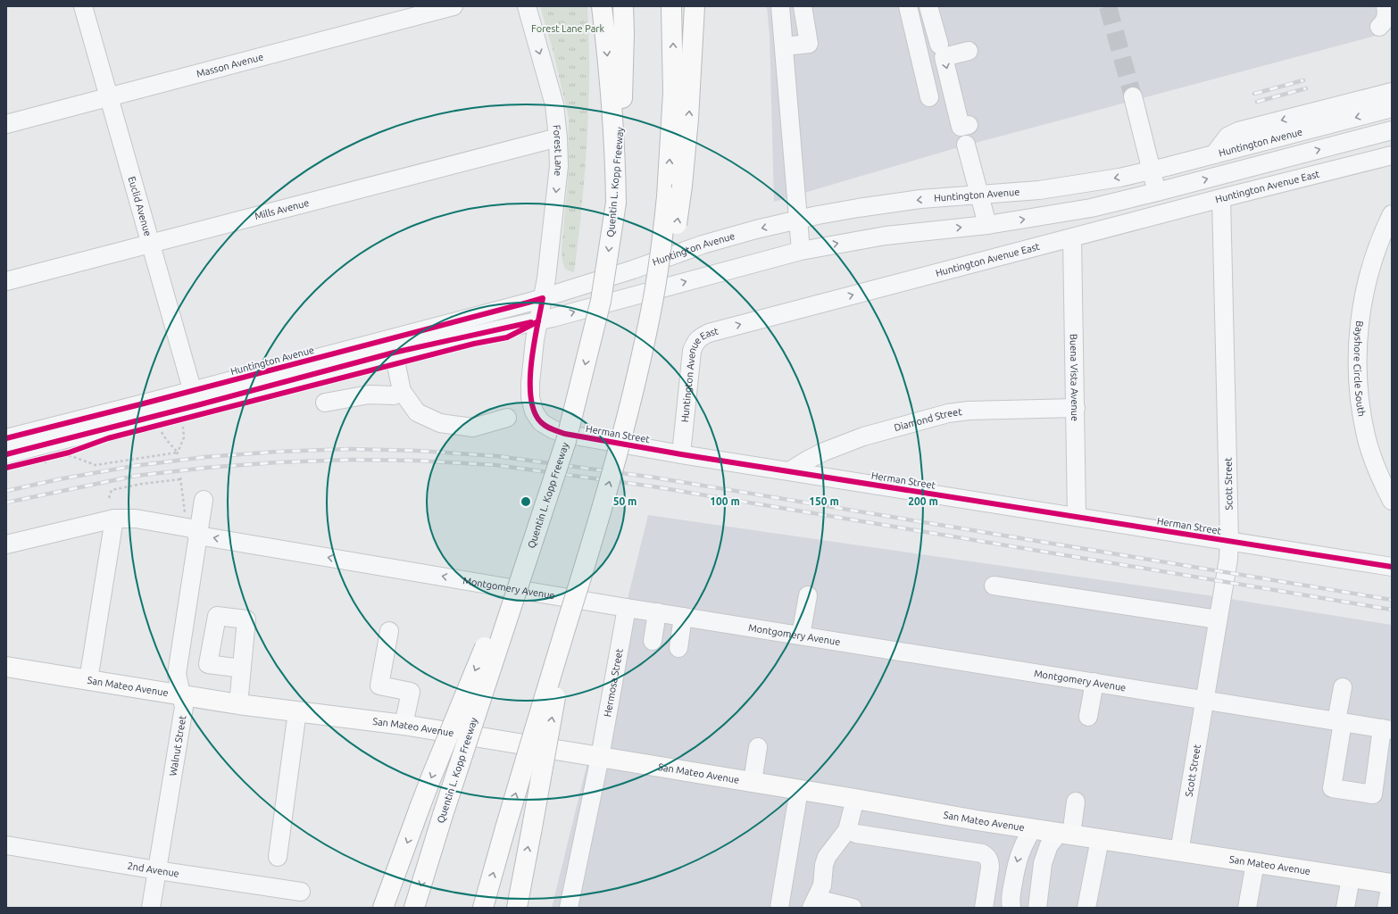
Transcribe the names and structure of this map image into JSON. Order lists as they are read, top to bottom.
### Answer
{
  "streets": {
    "main road": ["Quentin L. Kopp Freeway", "San Mateo Avenue"],
    "street": [
      "Masson Avenue",
      "Huntington Avenue",
      "Forest Lane",
      "Huntington Avenue East",
      "Euclid Avenue",
      "Mills Avenue",
      "Bayshore Circle South",
      "Buena Vista Avenue",
      "Diamond Street",
      "Herman Street",
      "Scott Street",
      "Montgomery Avenue",
      "Hermosa Street",
      "Walnut Street",
      "2nd Avenue"
    ]
  },
  "crossings": [
    ["Masson Avenue", "Euclid Avenue"],
    ["Huntington Avenue", "Forest Lane"],
    ["Huntington Avenue", "Euclid Avenue"],
    ["Huntington Avenue", "Herman Street"],
    ["Forest Lane", "Mills Avenue"],
    ["Forest Lane", "Herman Street"],
    ["Huntington Avenue East", "Buena Vista Avenue"],
    ["Huntington Avenue East", "Herman Street"],
    ["Huntington Avenue East", "Scott Street"],
    ["Euclid Avenue", "Mills Avenue"],
    ["Buena Vista Avenue", "Diamond Street"],
    ["Buena Vista Avenue", "Herman Street"],
    ["Diamond Street", "Herman Street"],
    ["Herman Street", "Scott Street"],
    ["Scott Street", "Montgomery Avenue"],
    ["Scott Street", "San Mateo Avenue"],
    ["Montgomery Avenue", "Hermosa Street"],
    ["Montgomery Avenue", "Walnut Street"],
    ["Hermosa Street", "San Mateo Avenue"],
    ["San Mateo Avenue", "Walnut Street"],
    ["Walnut Street", "2nd Avenue"]
  ],
  "one_way": ["Forest Lane", "Huntington Avenue East", "Montgomery Avenue"],
  "parks": ["Forest Lane Park"],
  "rings": [
    "50 m",
    "100 m",
    "150 m",
    "200 m"
  ]
}
